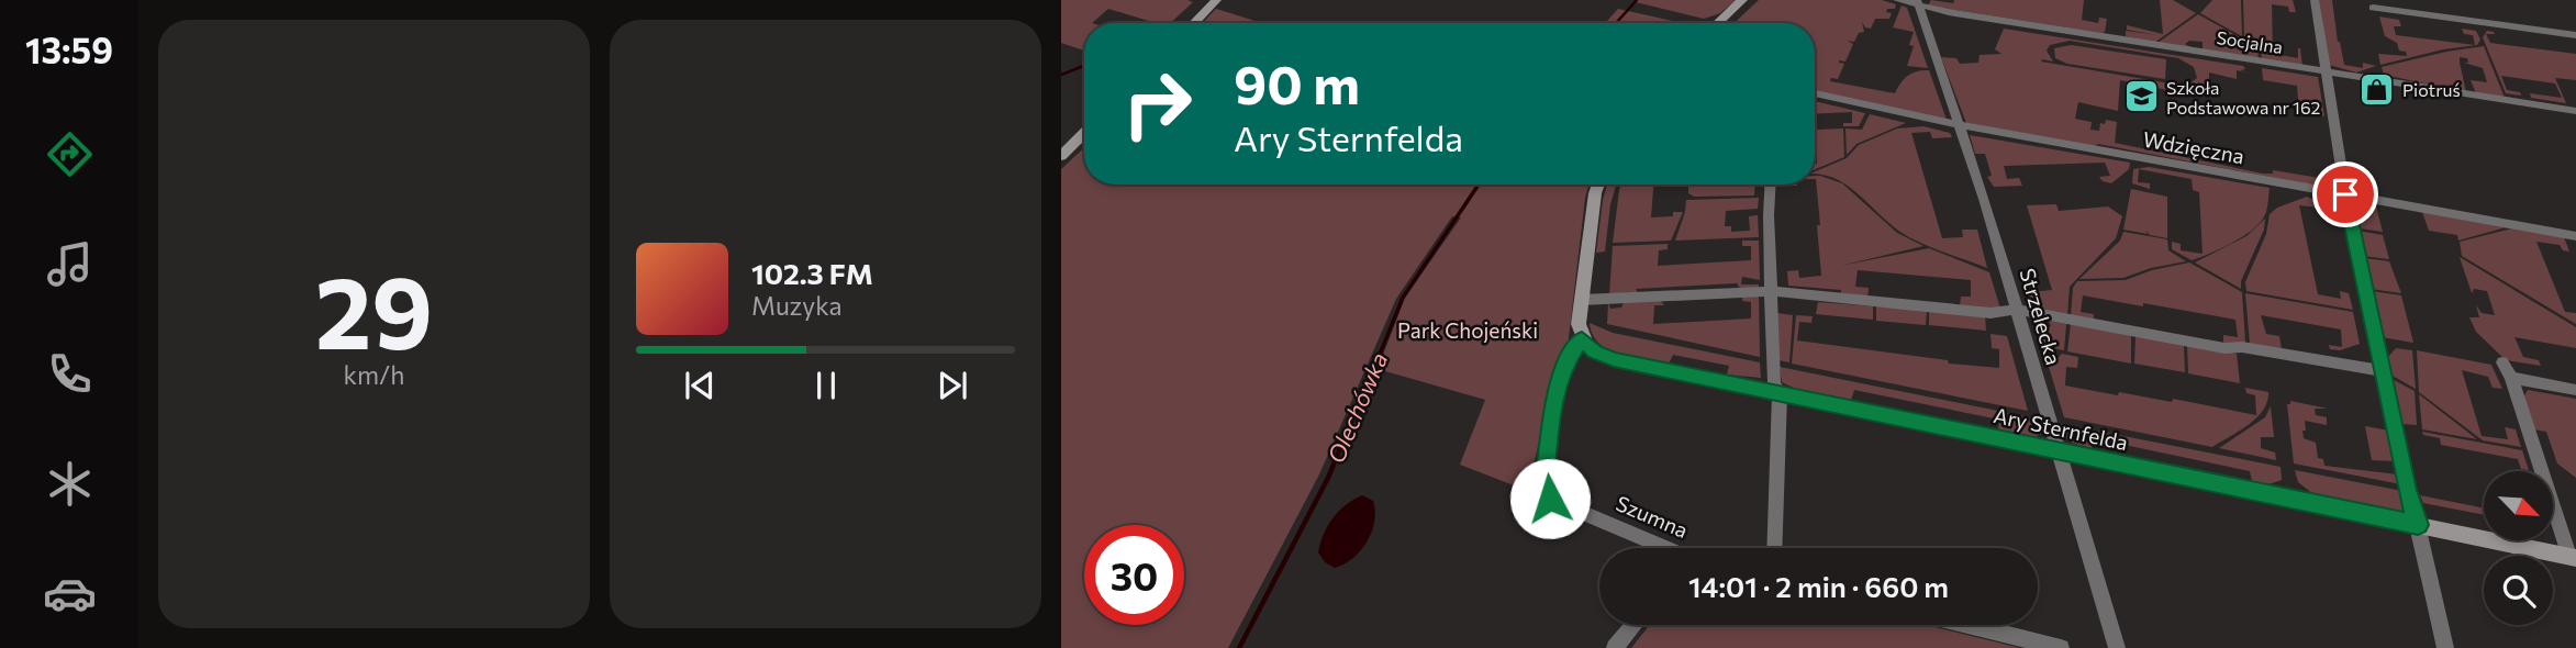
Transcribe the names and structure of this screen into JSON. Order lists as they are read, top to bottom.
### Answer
{
  "streets": {
    "street": [
      "Socjalna",
      "Wdzięczna",
      "Strzelecka",
      "Ary Sternfelda",
      "Szumna"
    ]
  },
  "crossings": [
    ["Socjalna", "Strzelecka"],
    ["Wdzięczna", "Strzelecka"],
    ["Strzelecka", "Ary Sternfelda"]
  ],
  "water": ["Olechówka"],
  "parks": ["Park Chojeński"],
  "places": {
    "shop": ["Piotruś"],
    "school or university": ["Szkoła Podstawowa nr 162"]
  },
  "north": "bottom right",
  "page": {
    "tabs": "13:59",
    "tile": ["29", "km/h"],
    "turn": ["90 m", "Ary Sternfelda"],
    "song": ["102.3 FM", "Muzyka"],
    "limit": "30",
    "trip": "14:01 · 2 min · 660 m"
  }
}
